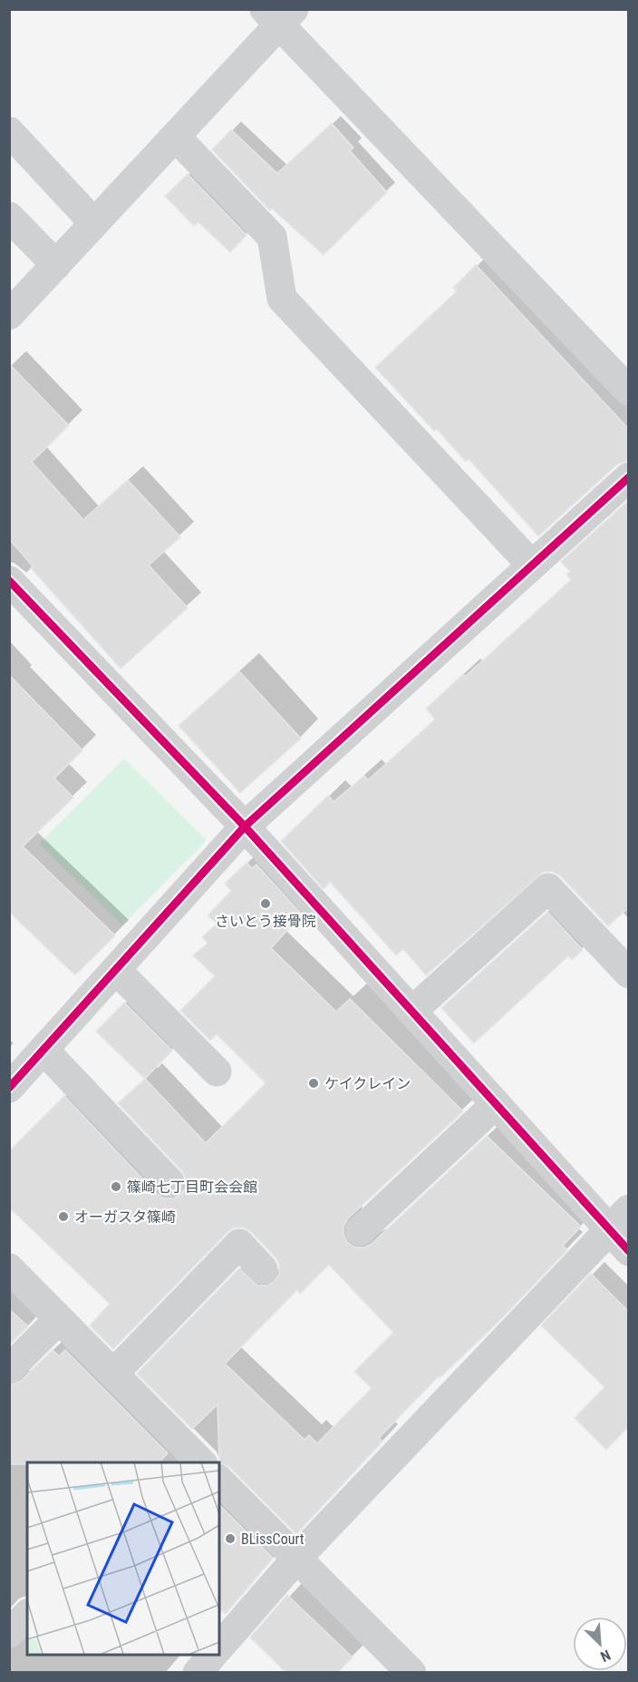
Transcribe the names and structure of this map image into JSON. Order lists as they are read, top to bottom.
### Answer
{
  "places": [
    "さいとう接骨院",
    "ケイクレイン",
    "篠崎七丁目町会会館",
    "オーガスタ篠崎",
    "BLissCourt"
  ],
  "north": "bottom right"
}
